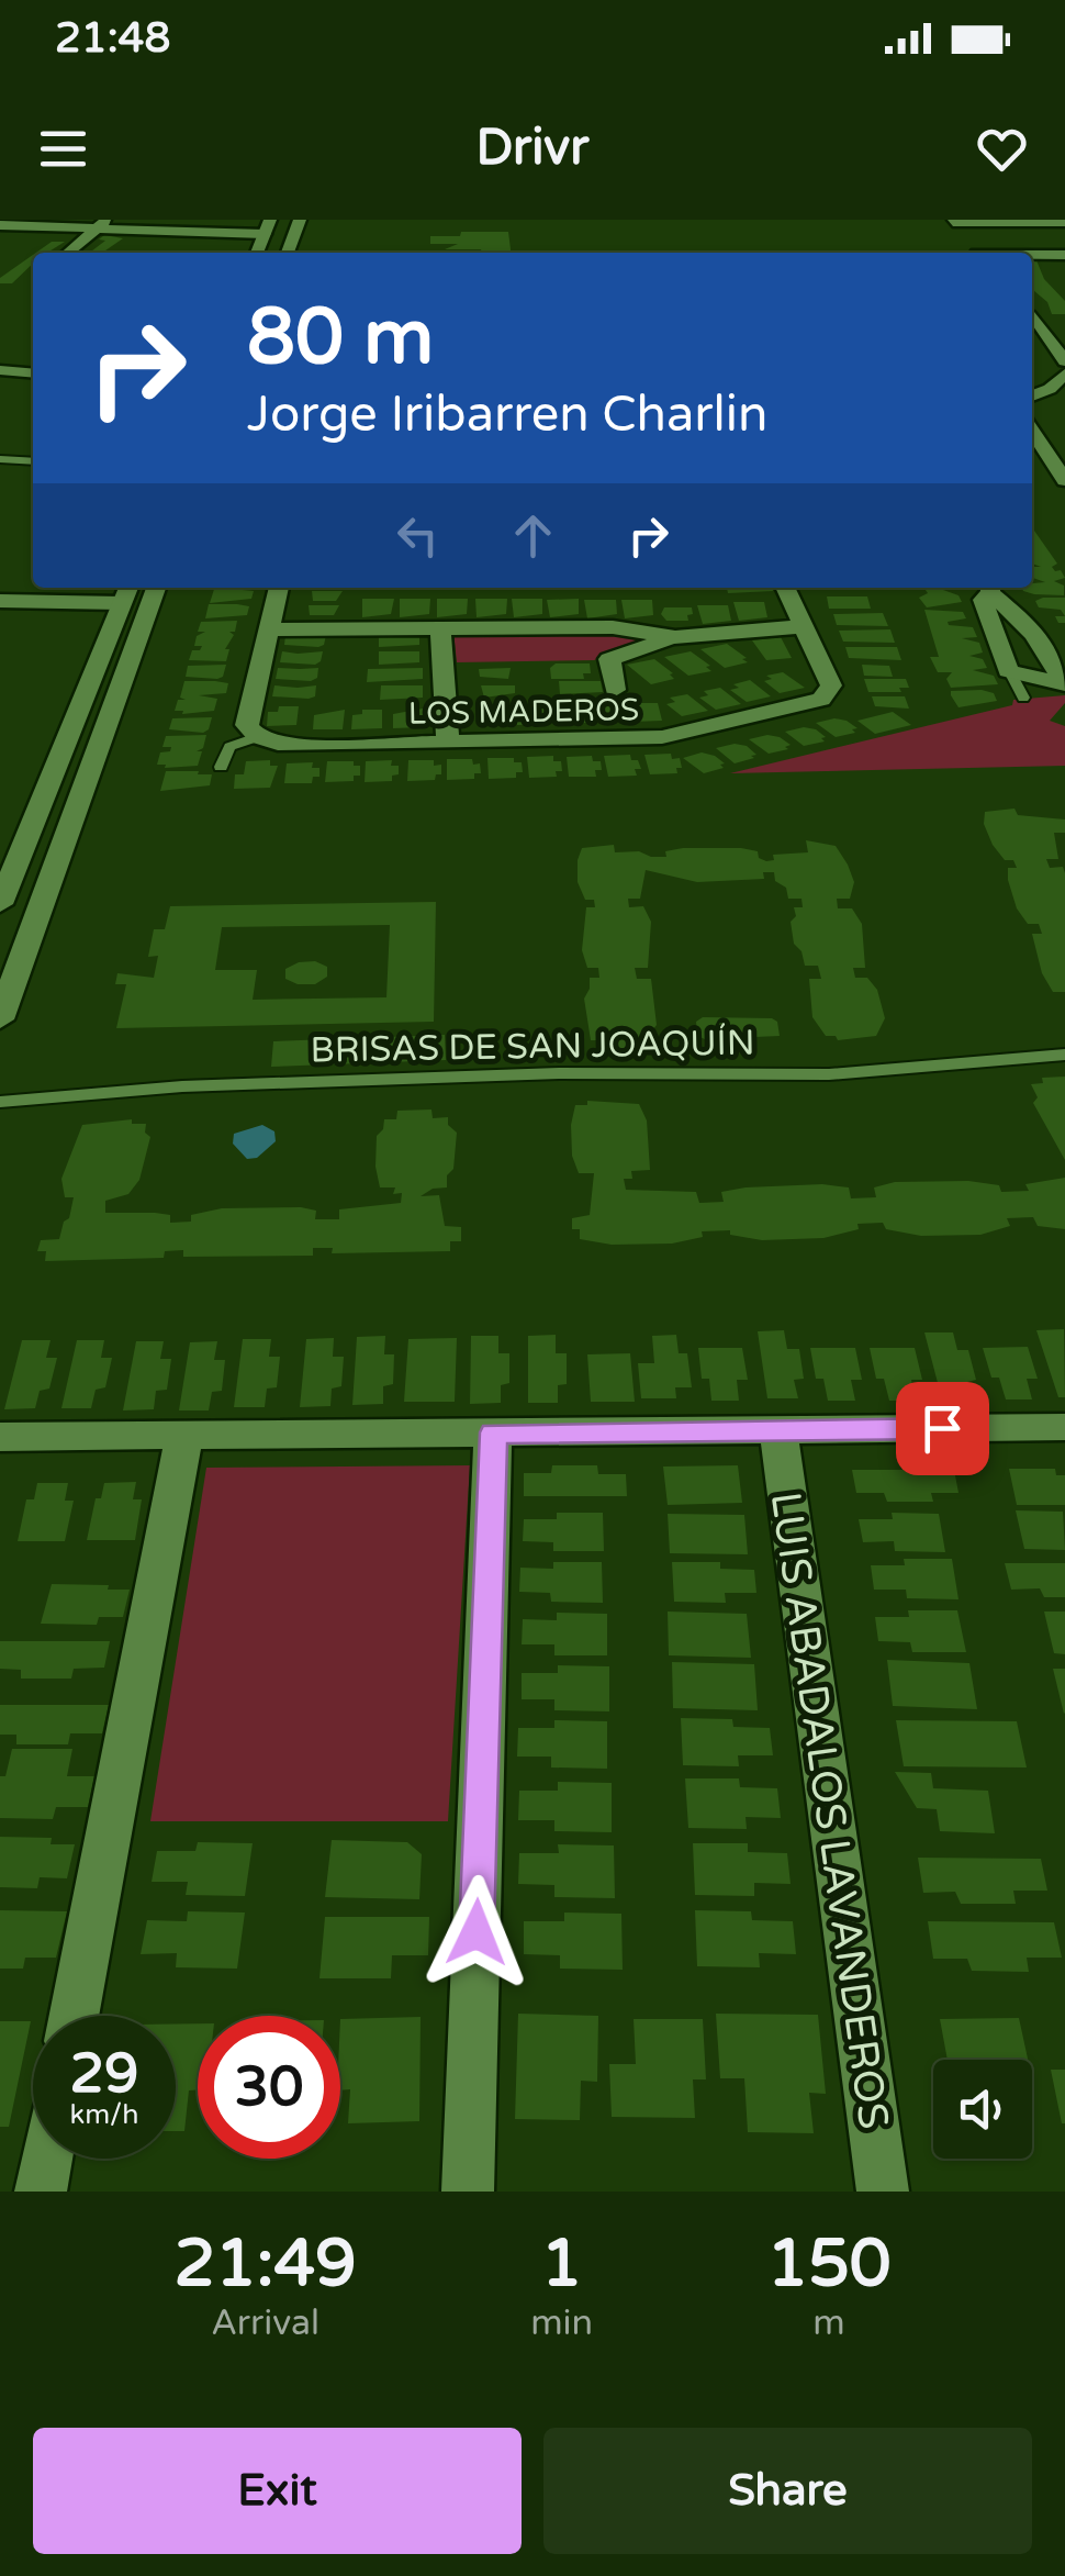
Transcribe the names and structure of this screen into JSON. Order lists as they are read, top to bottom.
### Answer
{
  "streets": {
    "street": ["LOS MADEROS", "LUIS ABADALOS LAVANDEROS"],
    "lane": ["BRISAS DE SAN JOAQUÍN"]
  },
  "page": {
    "status": "21:48",
    "header": "Drivr",
    "turn": ["80 m", "Jorge Iribarren Charlin"],
    "speed": "29 km/h",
    "limit": "30",
    "eta": [
      "21:49",
      "Arrival",
      "1",
      "min",
      "150",
      "m"
    ],
    "buttons": ["Exit", "Share"]
  }
}
